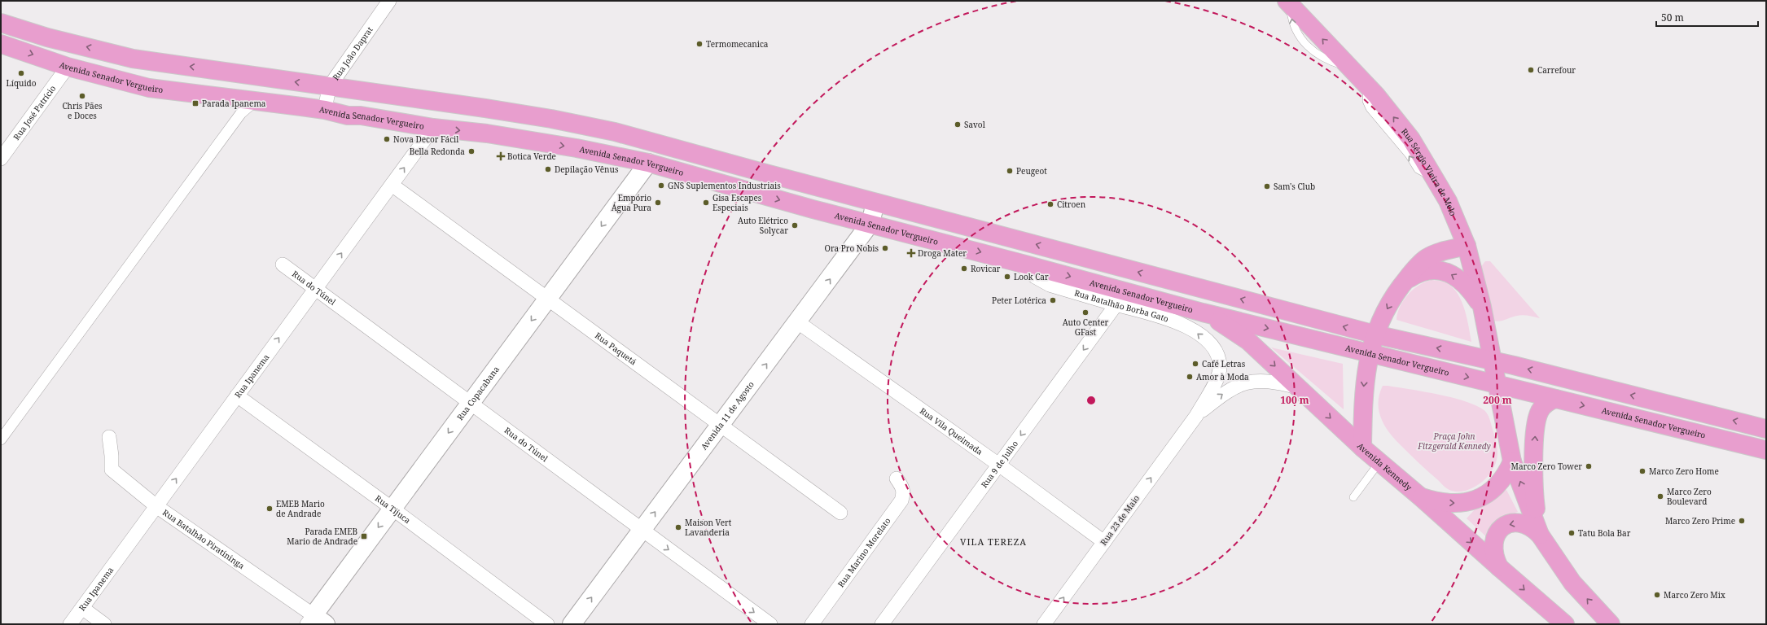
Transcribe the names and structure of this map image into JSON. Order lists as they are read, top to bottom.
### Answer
{
  "streets": {
    "main road": ["Avenida Senador Vergueiro", "Rua Sérgio Vieira de Melo", "Avenida Kennedy"],
    "street": [
      "Rua João Daprat",
      "Rua José Patrício",
      "Rua do Túnel",
      "Rua Batalhão Borba Gato",
      "Rua Paquetá",
      "Rua Ipanema",
      "Rua Copacabana",
      "Avenida 11 de Agosto",
      "Rua Vila Queimada",
      "Rua 9 de Julho",
      "Rua Tijuca",
      "Rua 23 de Maio",
      "Rua Batalhão Piratininga",
      "Rua Marino Morelato"
    ]
  },
  "crossings": [
    ["Rua João Daprat", "Avenida Senador Vergueiro"],
    ["Avenida Senador Vergueiro", "Rua José Patrício"],
    ["Avenida Senador Vergueiro", "Rua Sérgio Vieira de Melo"],
    ["Avenida Senador Vergueiro", "Rua Batalhão Borba Gato"],
    ["Avenida Senador Vergueiro", "Rua Ipanema"],
    ["Avenida Senador Vergueiro", "Rua Copacabana"],
    ["Avenida Senador Vergueiro", "Avenida 11 de Agosto"],
    ["Avenida Senador Vergueiro", "Avenida Kennedy"],
    ["Rua do Túnel", "Rua Ipanema"],
    ["Rua do Túnel", "Rua Copacabana"],
    ["Rua do Túnel", "Avenida 11 de Agosto"],
    ["Rua Batalhão Borba Gato", "Rua 9 de Julho"],
    ["Rua Batalhão Borba Gato", "Rua 23 de Maio"],
    ["Rua Paquetá", "Rua Ipanema"],
    ["Rua Paquetá", "Rua Copacabana"],
    ["Rua Paquetá", "Avenida 11 de Agosto"],
    ["Rua Ipanema", "Rua Tijuca"],
    ["Rua Ipanema", "Rua Batalhão Piratininga"],
    ["Rua Copacabana", "Rua Tijuca"],
    ["Rua Copacabana", "Rua Batalhão Piratininga"],
    ["Avenida 11 de Agosto", "Rua Vila Queimada"],
    ["Rua Vila Queimada", "Rua 9 de Julho"],
    ["Rua Vila Queimada", "Rua 23 de Maio"],
    ["Avenida Kennedy", "Rua 23 de Maio"]
  ],
  "one_way": [
    "Rua Sérgio Vieira de Melo",
    "Rua Batalhão Borba Gato",
    "Rua Ipanema",
    "Rua Copacabana",
    "Avenida 11 de Agosto",
    "Rua 9 de Julho",
    "Avenida Kennedy",
    "Rua 23 de Maio"
  ],
  "districts": ["VILA TEREZA"],
  "parks": ["Praça John Fitzgerald Kennedy"],
  "places": {
    "other": [
      "Termomecanica",
      "Carrefour",
      "Líquido",
      "Chris Pães e Doces",
      "Savol",
      "Nova Decor Fácil",
      "Bella Redonda",
      "Depilação Vênus",
      "Peugeot",
      "GNS Suplementos Industriais",
      "Sam's Club",
      "Empório Água Pura",
      "Gisa Escapes Especiais",
      "Citroen",
      "Auto Elétrico Solycar",
      "Ora Pro Nobis",
      "Rovicar",
      "Look Car",
      "Peter Lotérica",
      "Auto Center GFast",
      "Café Letras",
      "Amor à Moda",
      "Marco Zero Tower",
      "Marco Zero Home",
      "Marco Zero Boulevard",
      "EMEB Mario de Andrade",
      "Marco Zero Prime",
      "Maison Vert Lavanderia",
      "Tatu Bola Bar",
      "Marco Zero Mix"
    ],
    "transit": ["Parada Ipanema", "Parada EMEB Mario de Andrade"],
    "health": ["Botica Verde", "Droga Mater"]
  },
  "scale_bar": "50 m",
  "rings": ["100 m", "200 m"]
}
